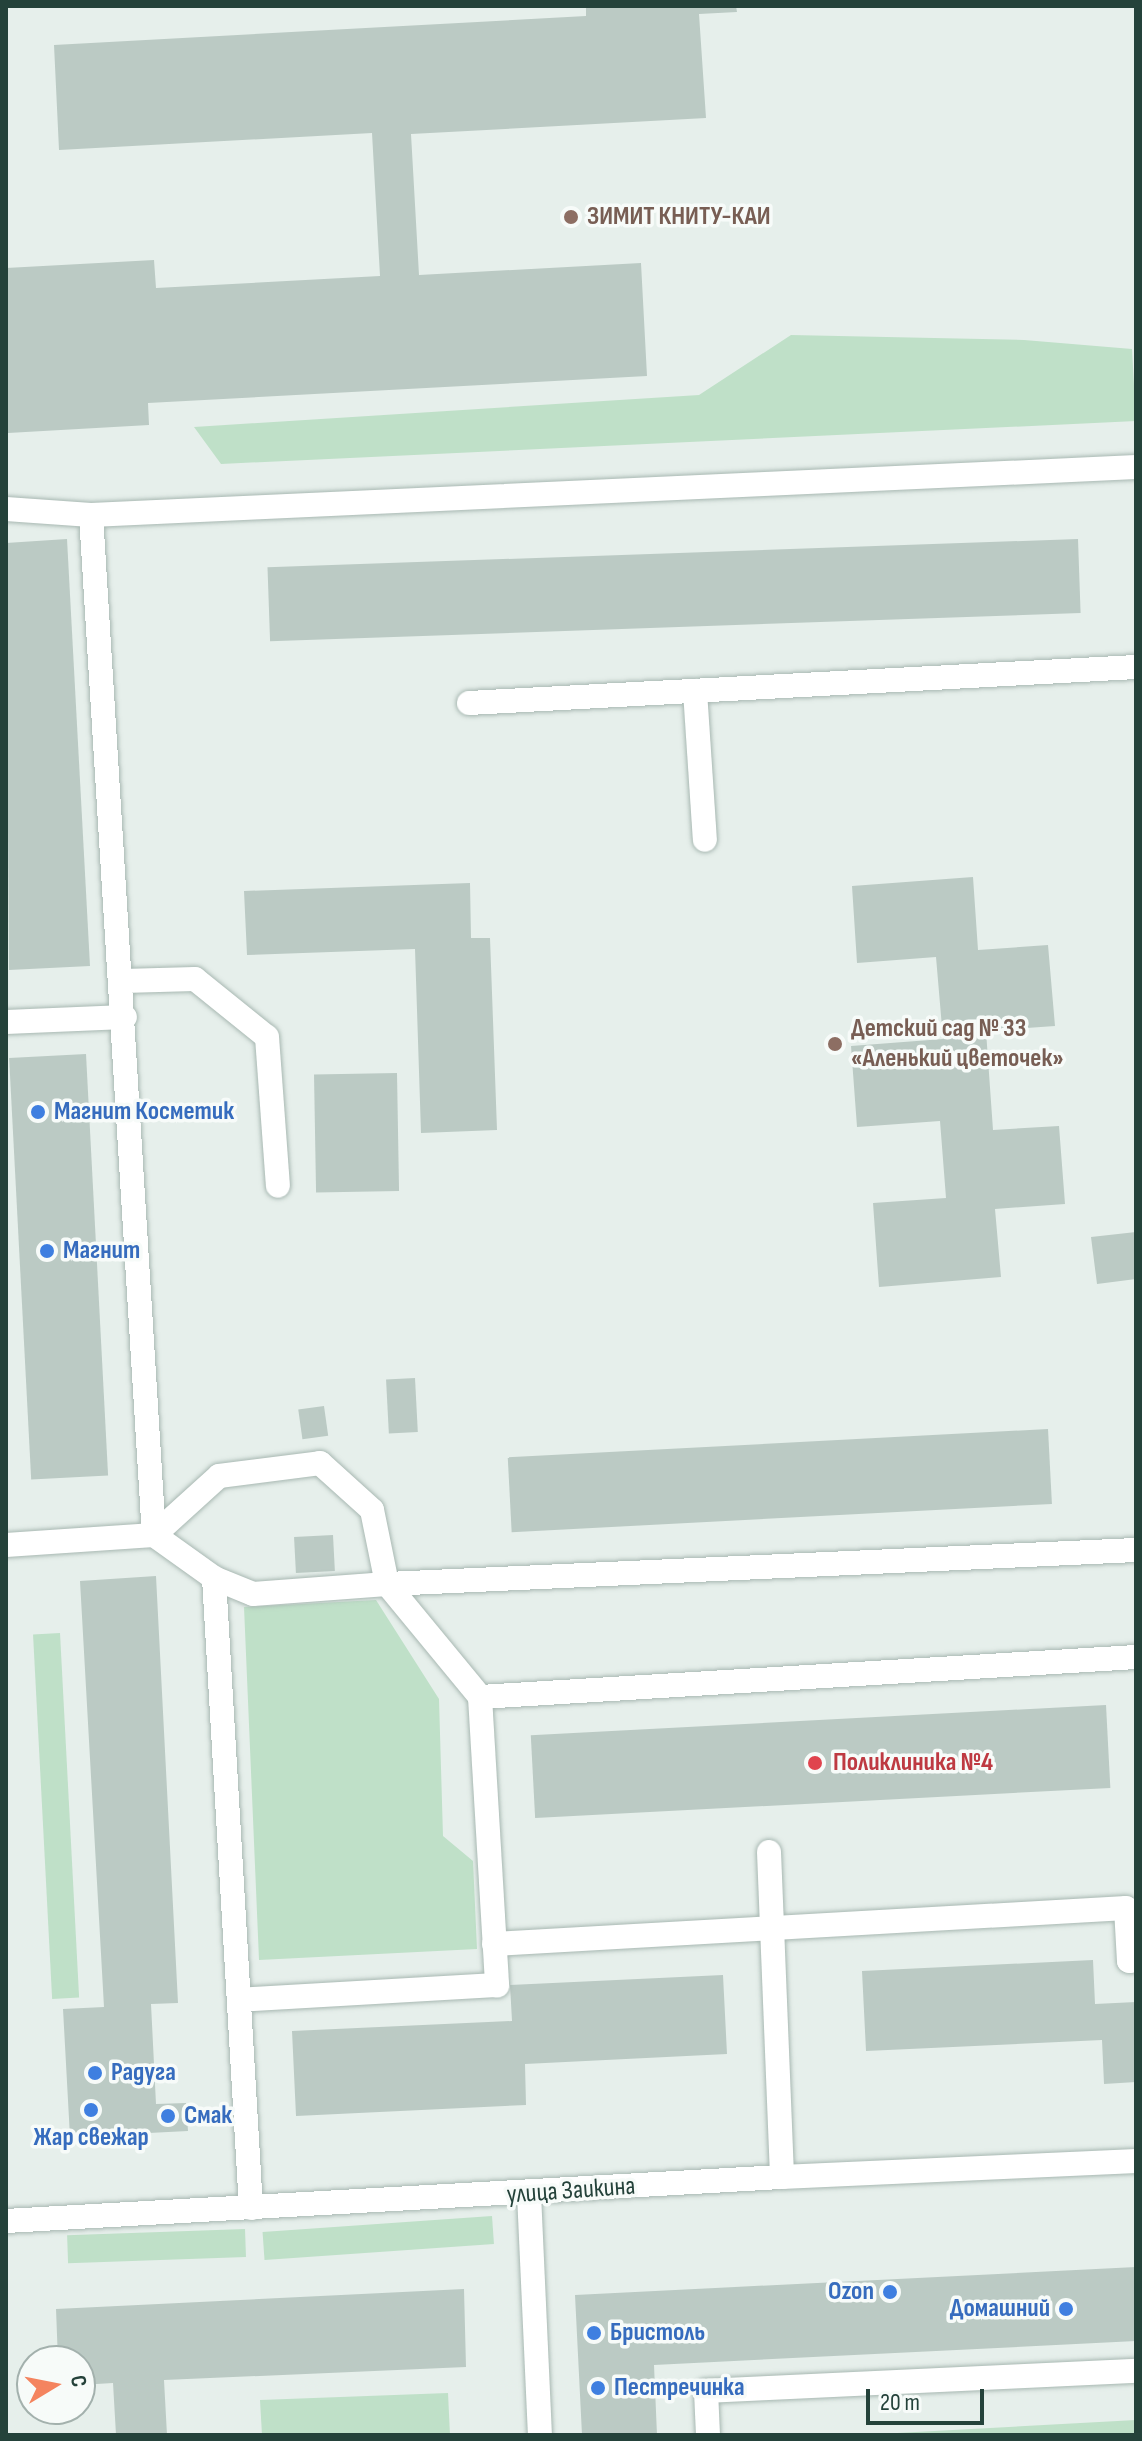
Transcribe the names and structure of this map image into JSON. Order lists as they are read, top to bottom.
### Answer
{
  "streets": {
    "street": ["улица Заикина"]
  },
  "places": [
    "ЗИМИТ КНИТУ-КАИ",
    "Детский сад № 33 «Аленький цветочек»",
    "Магнит Косметик",
    "Магнит",
    "Поликлиника №4",
    "Радуга",
    "Жар свежар",
    "Смак",
    "Ozon",
    "Домашний",
    "Бристоль",
    "Пестречинка"
  ],
  "scale_bar": "20 m",
  "north": "right"
}
